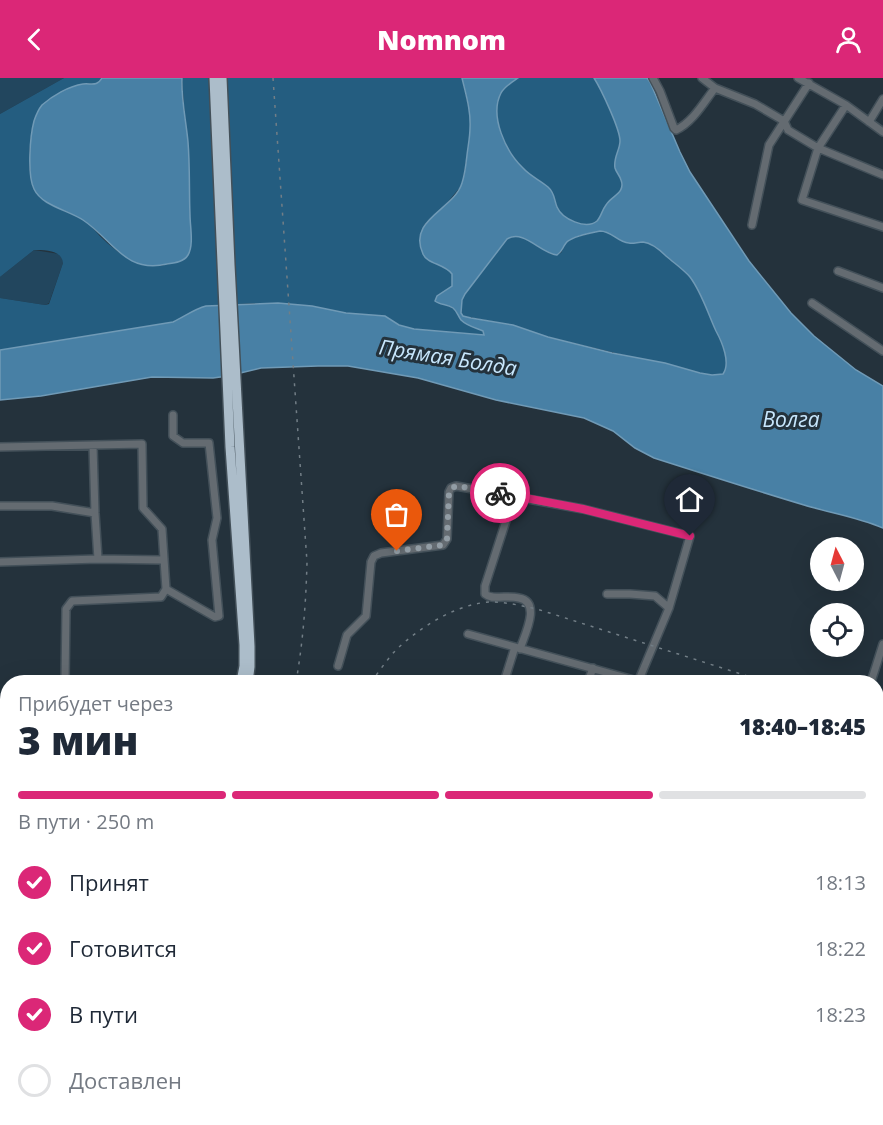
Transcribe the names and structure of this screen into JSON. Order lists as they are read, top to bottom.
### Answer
{
  "water": ["Прямая Болда", "Волга"],
  "north": "top",
  "page": {
    "header": "Nomnom",
    "heading": ["3 мин", "Прибудет через", "18:40–18:45"],
    "bar": "В пути · 250 m",
    "list": [
      ["Принят", "18:13"],
      ["Готовится", "18:22"],
      ["В пути", "18:23"],
      "Доставлен"
    ]
  }
}
